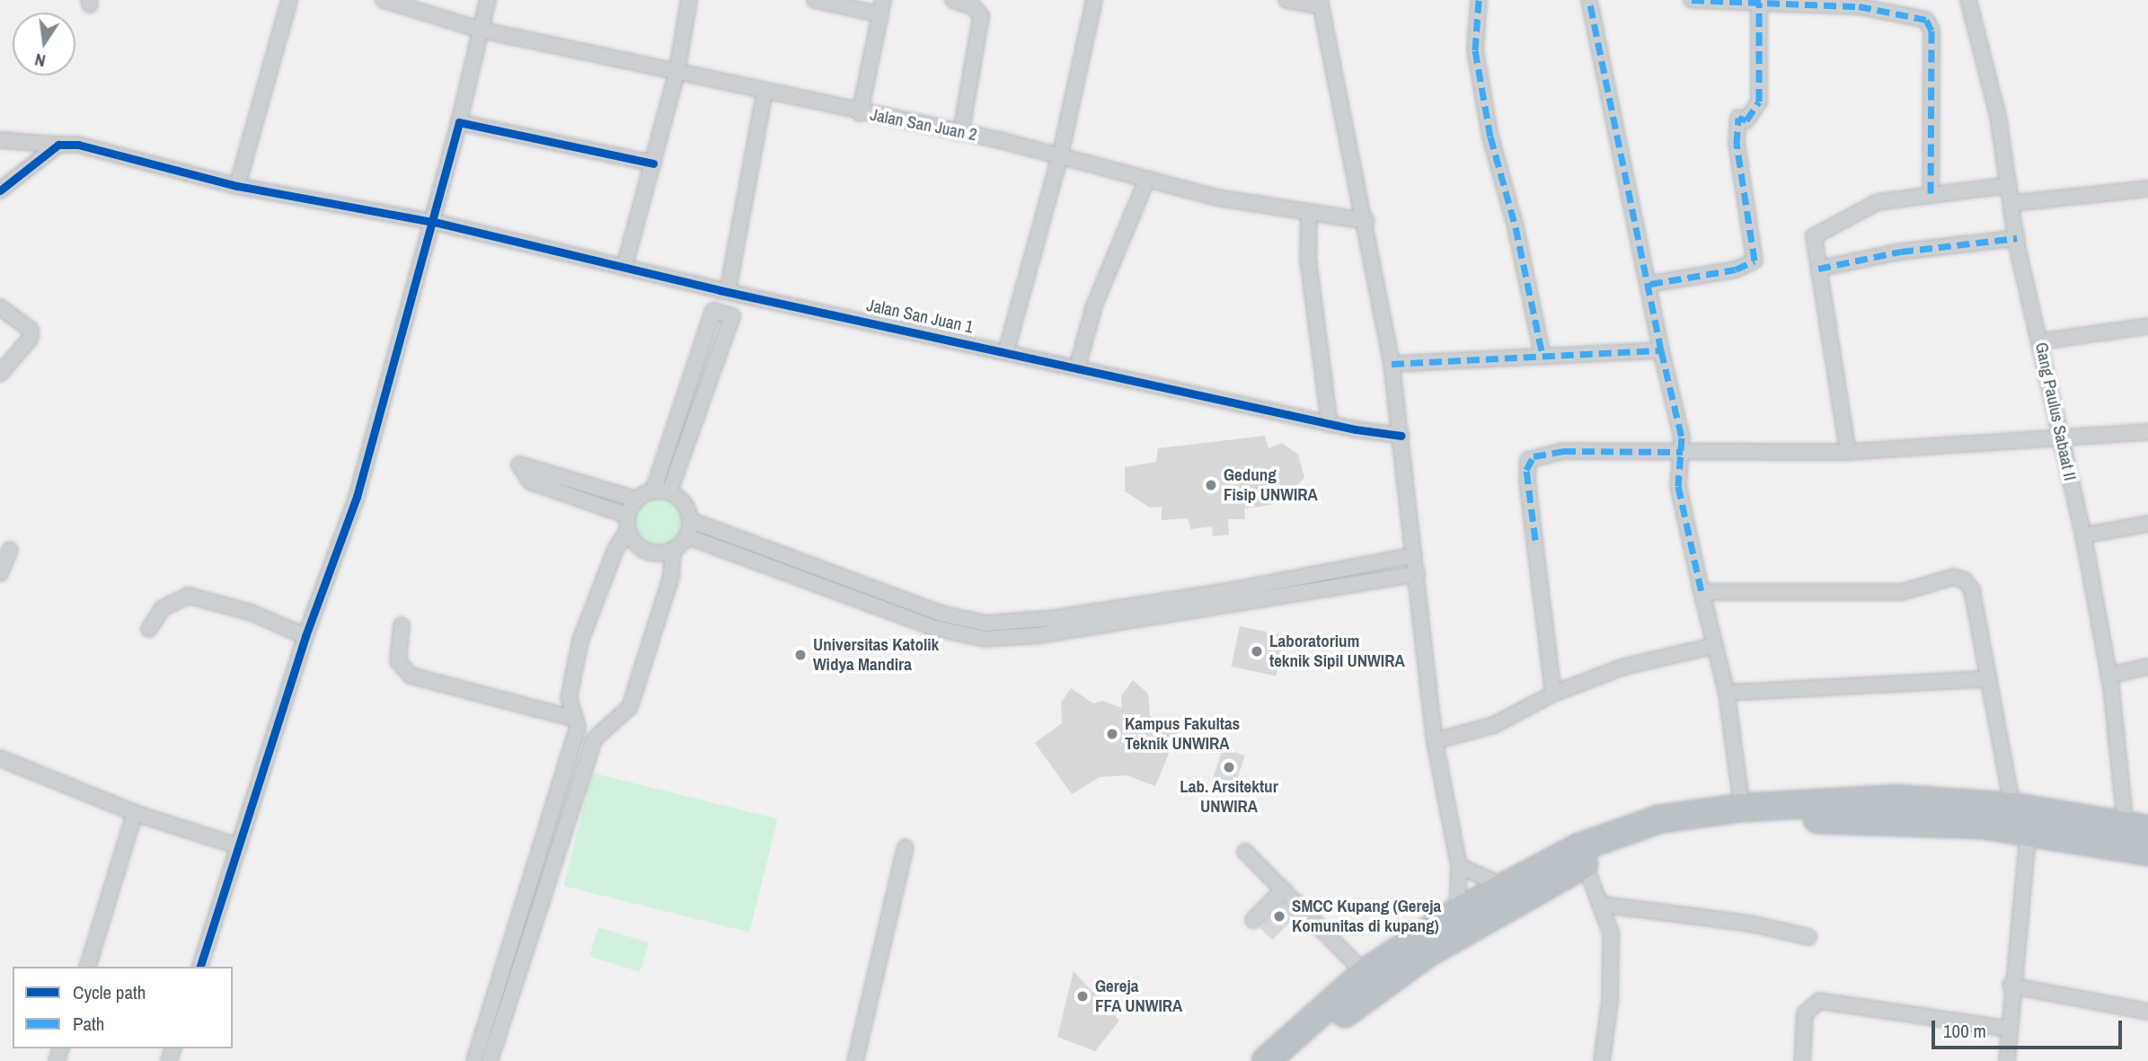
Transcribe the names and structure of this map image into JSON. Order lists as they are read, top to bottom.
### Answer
{
  "streets": {
    "street": ["Jalan San Juan 2", "Jalan San Juan 1", "Gang Paulus Sabaat II"]
  },
  "places": [
    "Gedung Fisip UNWIRA",
    "Laboratorium teknik Sipil UNWIRA",
    "Universitas Katolik Widya Mandira",
    "Kampus Fakultas Teknik UNWIRA",
    "Lab. Arsitektur UNWIRA",
    "SMCC Kupang (Gereja Komunitas di kupang)",
    "Gereja FFA UNWIRA"
  ],
  "legend": ["Cycle path", "Path"],
  "scale_bar": "100 m",
  "north": "bottom"
}
